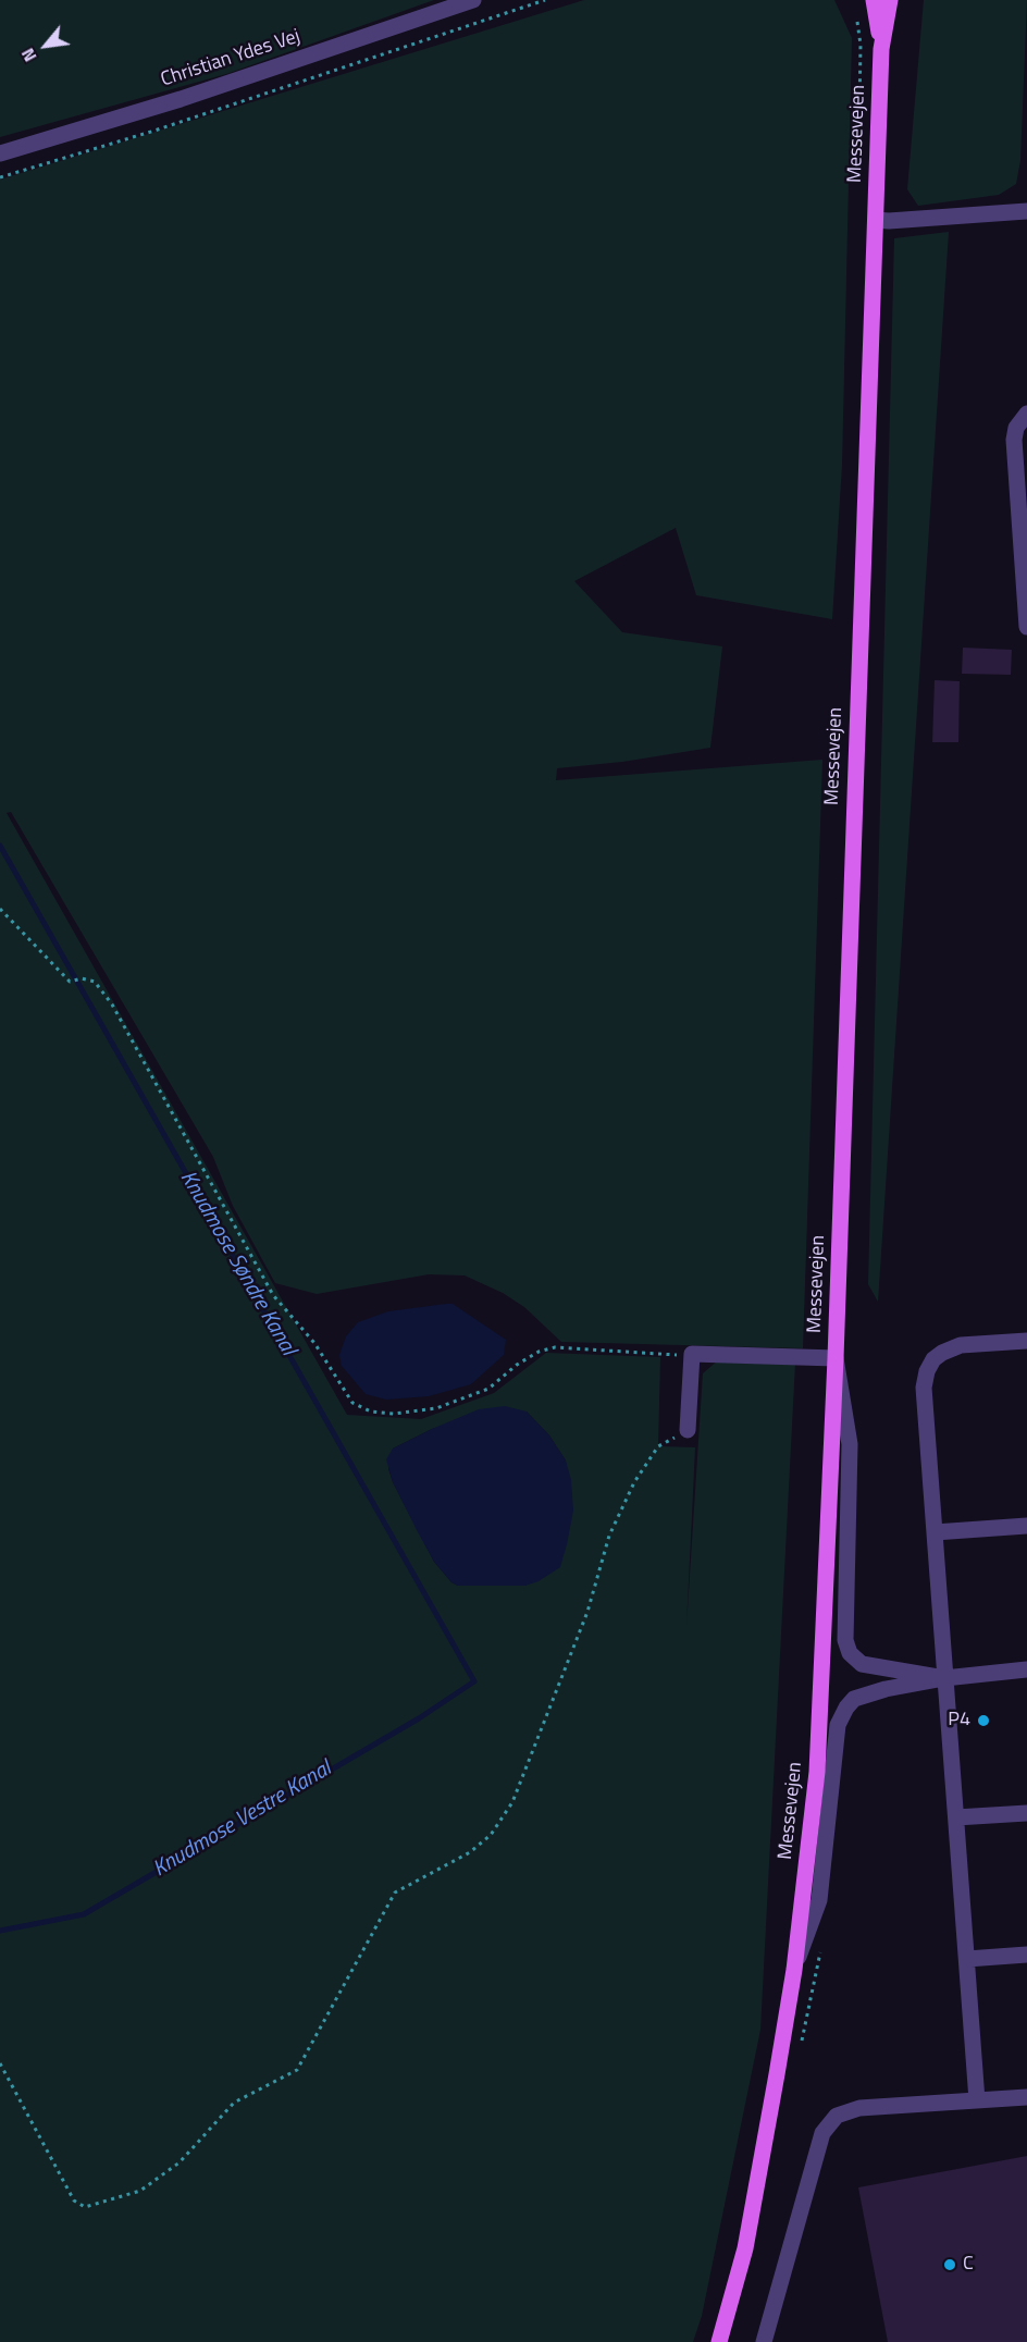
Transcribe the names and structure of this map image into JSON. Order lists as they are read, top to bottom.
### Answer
{
  "streets": {
    "main road": ["Messevejen"],
    "street": ["Christian Ydes Vej"]
  },
  "water": ["Knudmose Søndre Kanal", "Knudmose Vestre Kanal"],
  "places": ["P4", "C"],
  "north": "bottom left"
}
